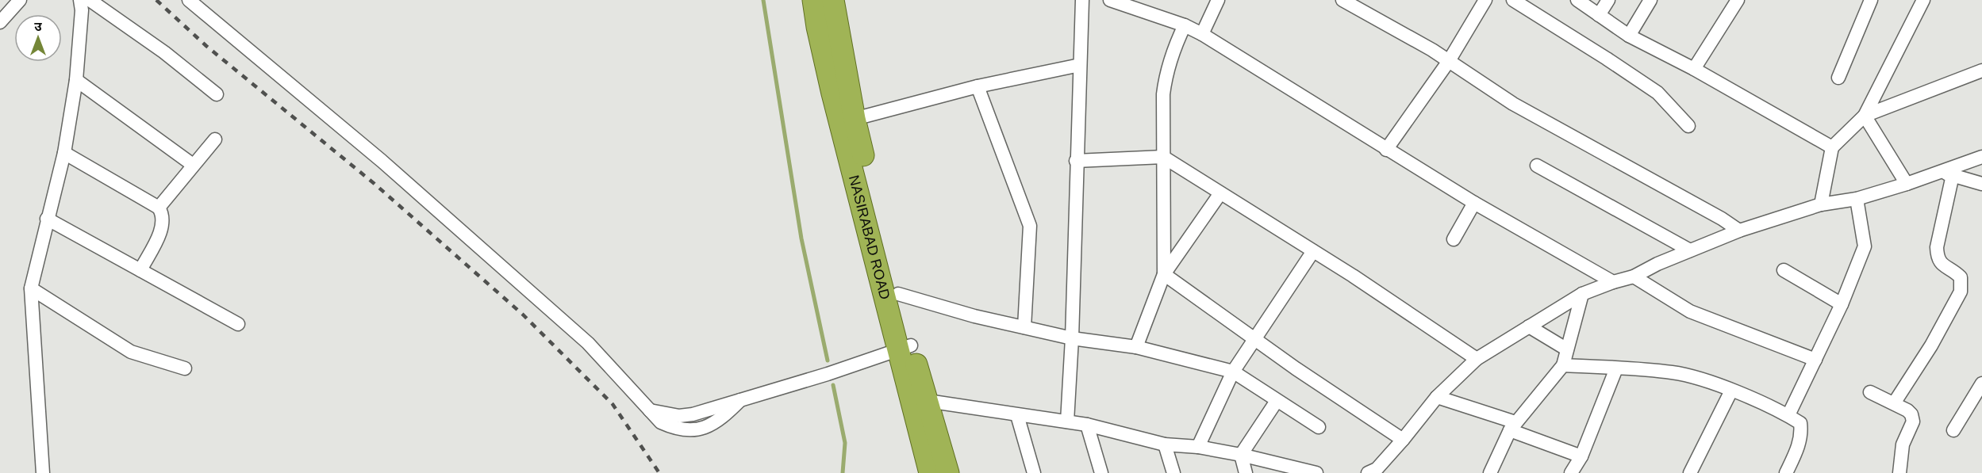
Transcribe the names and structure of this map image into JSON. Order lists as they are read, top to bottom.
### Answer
{
  "streets": {
    "highway": ["NASIRABAD ROAD"]
  },
  "north": "top"
}
